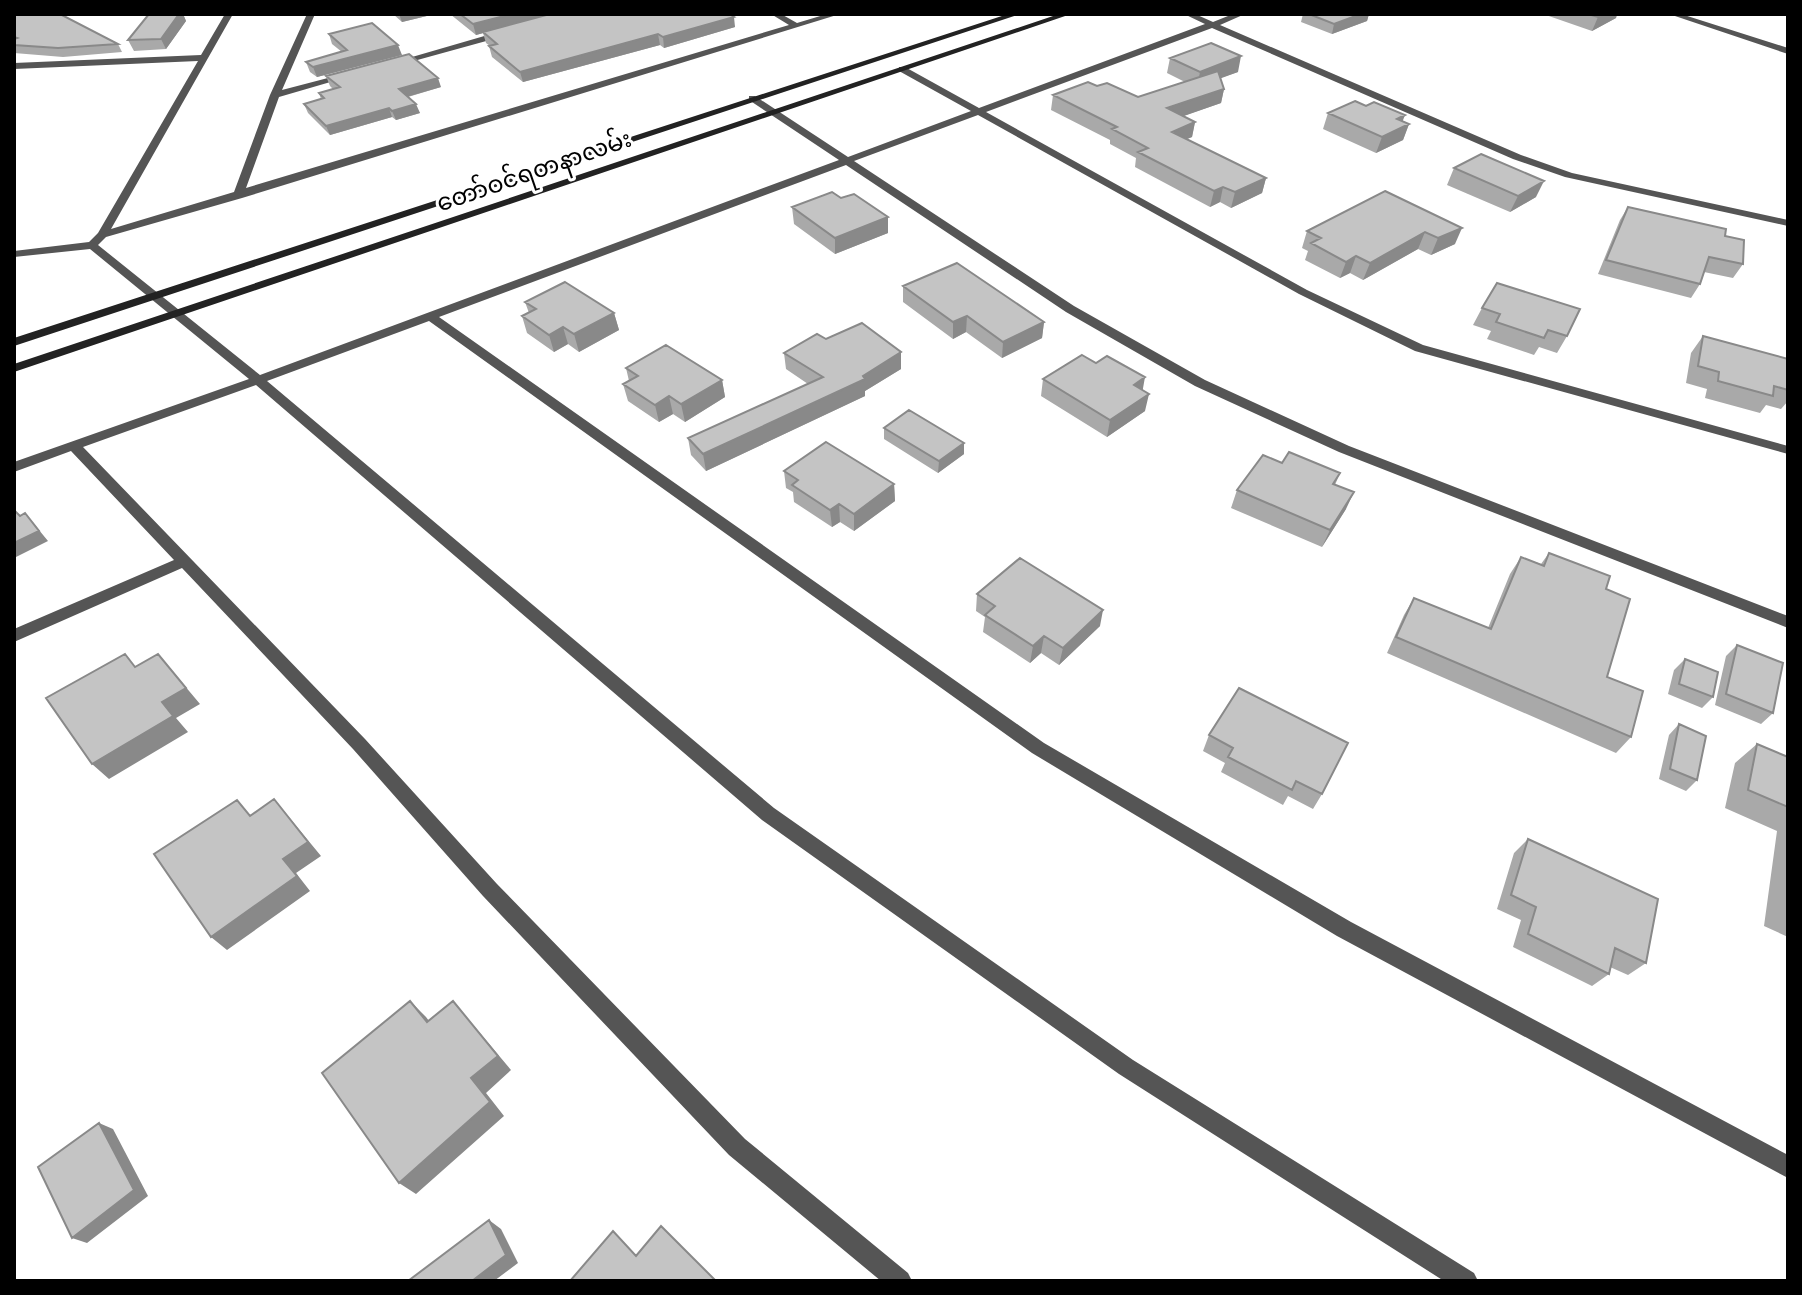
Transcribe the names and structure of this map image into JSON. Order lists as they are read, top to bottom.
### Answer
{
  "streets": {
    "main road": ["တော်ဝင်ရတနာလမ်း"]
  }
}
